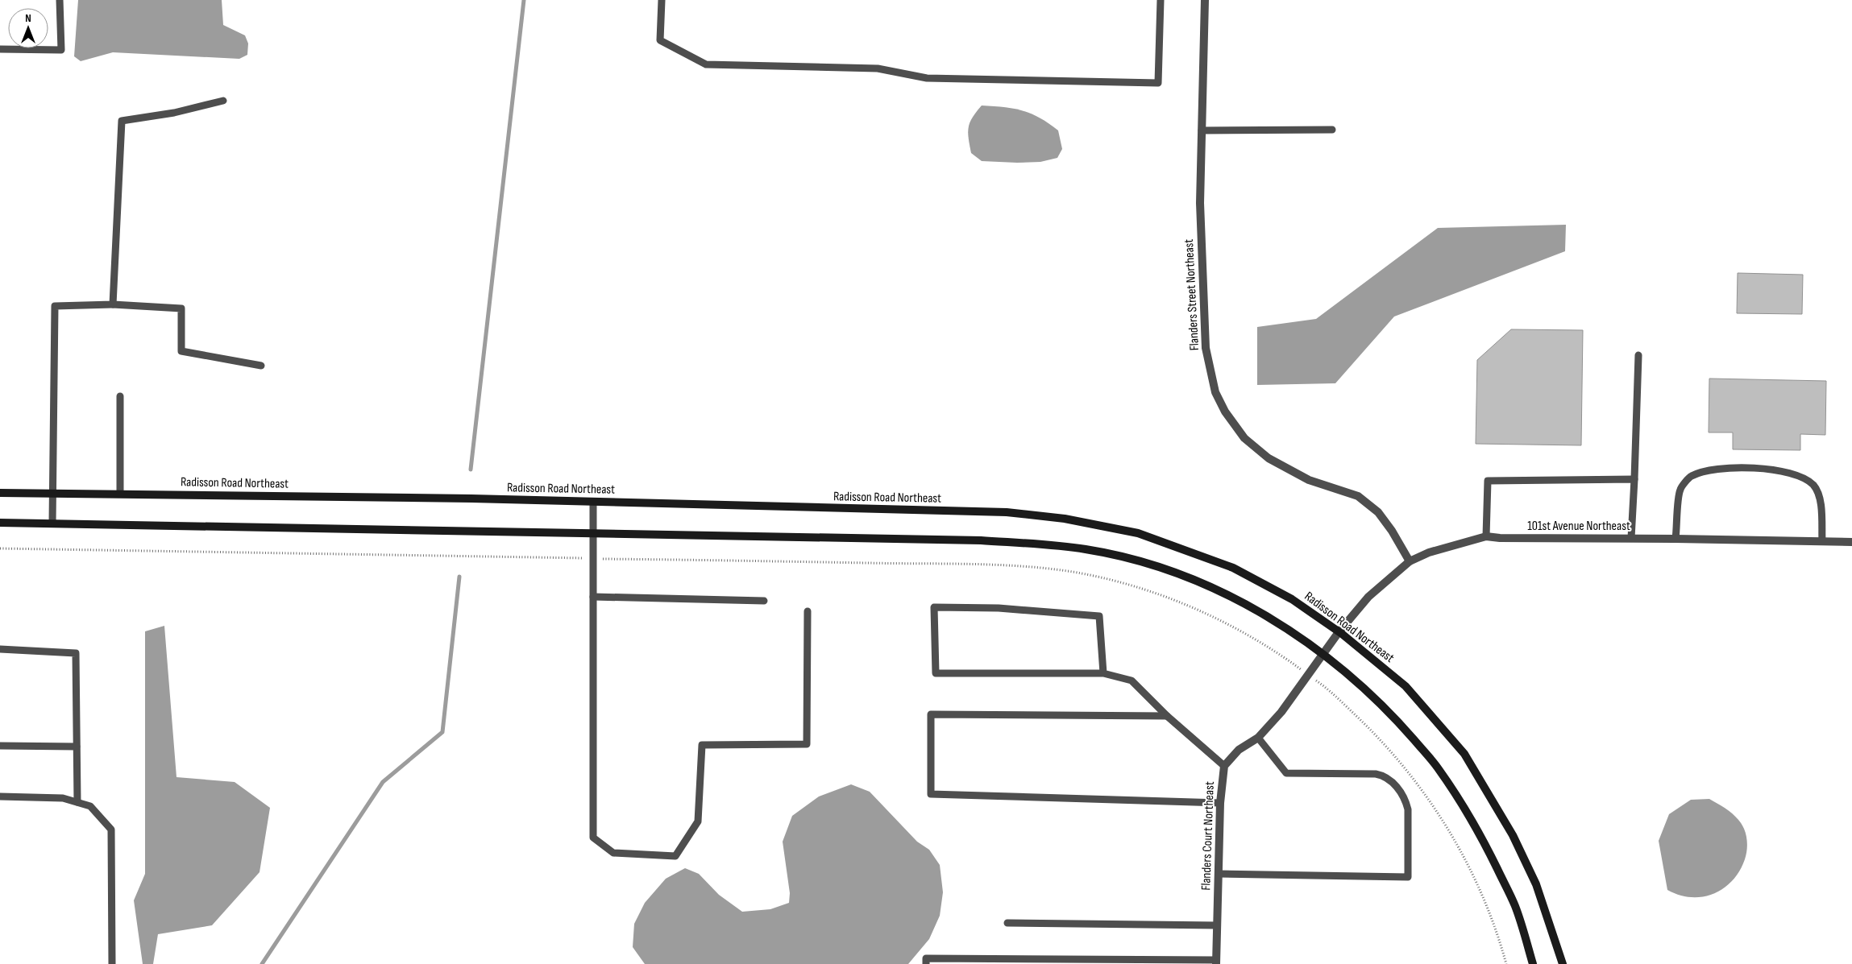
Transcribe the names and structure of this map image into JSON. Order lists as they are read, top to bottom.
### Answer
{
  "streets": {
    "main road": ["Radisson Road Northeast"],
    "street": ["Flanders Street Northeast", "101st Avenue Northeast", "Flanders Court Northeast"]
  },
  "crossings": [
    ["Flanders Street Northeast", "101st Avenue Northeast"],
    ["Radisson Road Northeast", "101st Avenue Northeast"],
    ["Radisson Road Northeast", "Flanders Court Northeast"],
    ["101st Avenue Northeast", "Flanders Court Northeast"]
  ],
  "north": "top"
}
